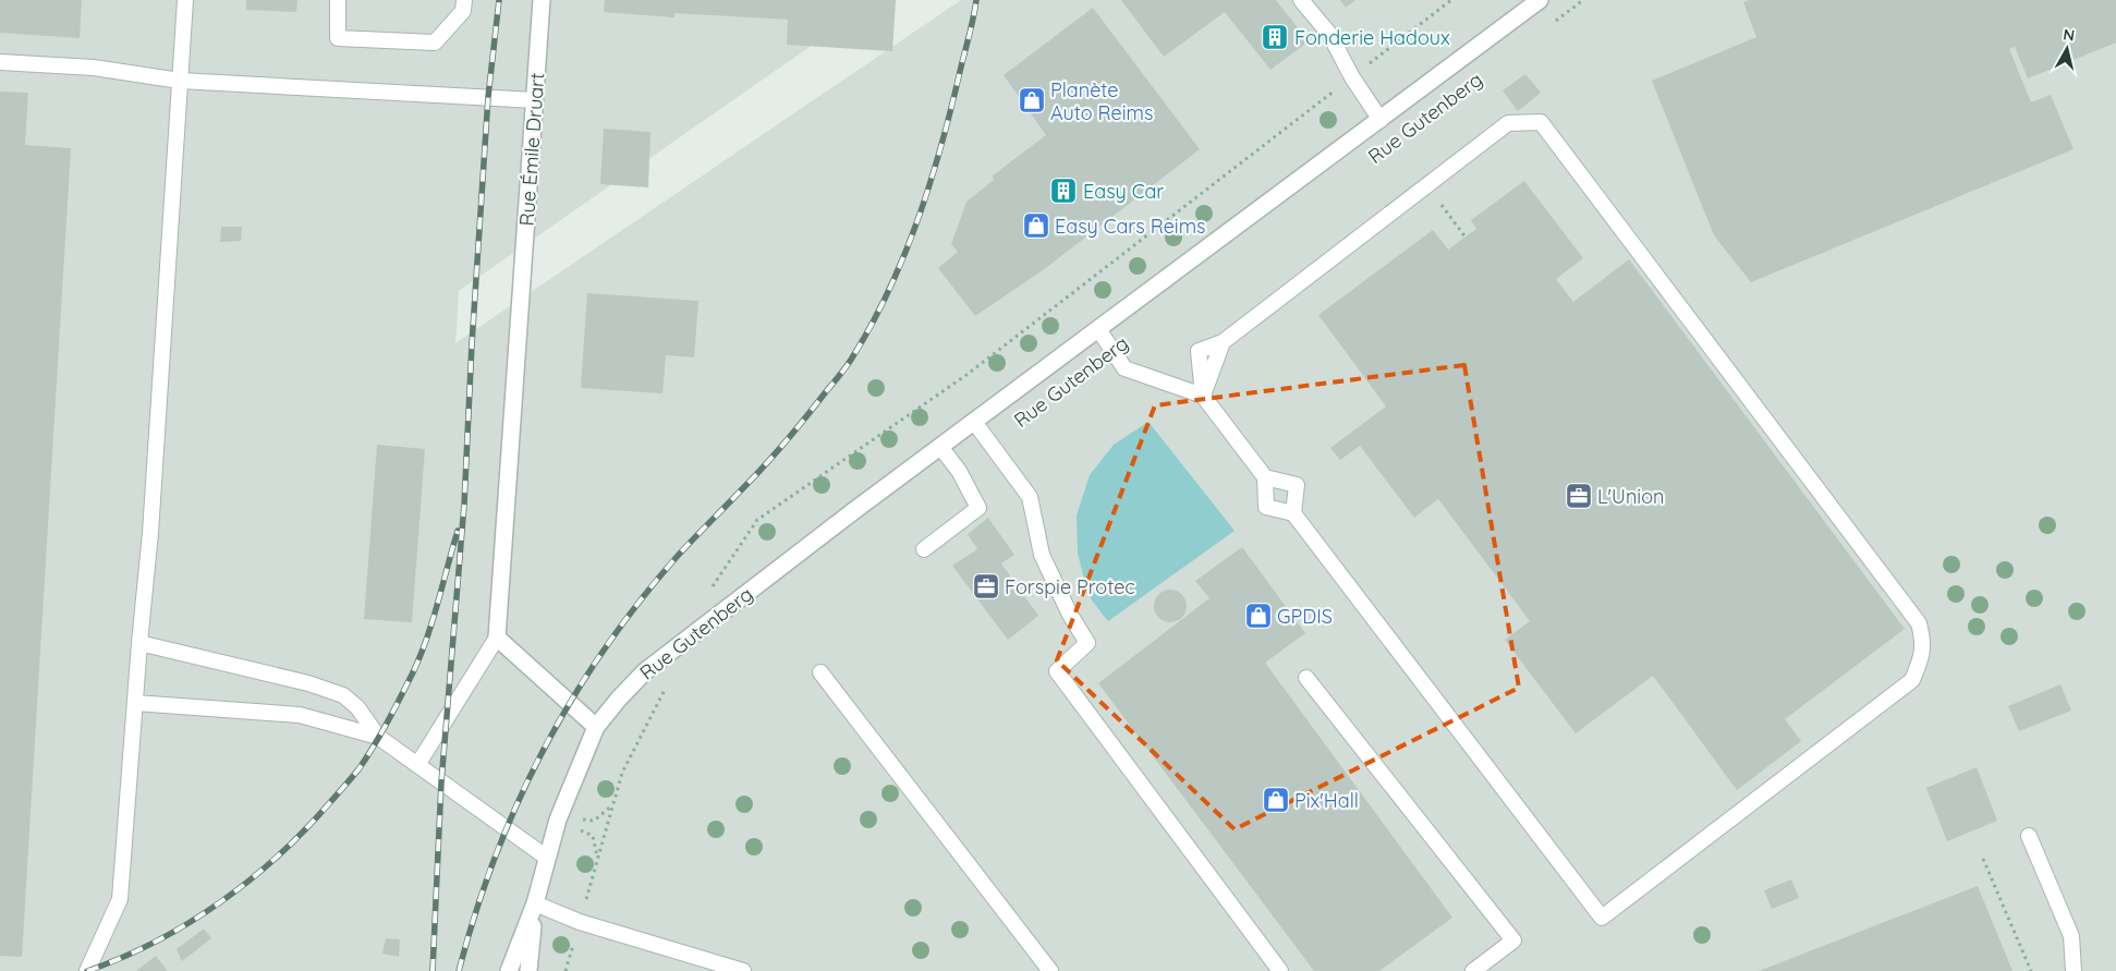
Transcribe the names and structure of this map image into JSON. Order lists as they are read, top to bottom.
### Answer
{
  "streets": {
    "street": ["Rue Gutenberg", "Rue Émile Druart"]
  },
  "places": {
    "building": ["Fonderie Hadoux", "Easy Car"],
    "shop": [
      "Planète Auto Reims",
      "Easy Cars Reims",
      "GPDIS",
      "Pix'Hall"
    ],
    "office": ["L'Union", "Forspie Protec"]
  },
  "north": "top"
}
